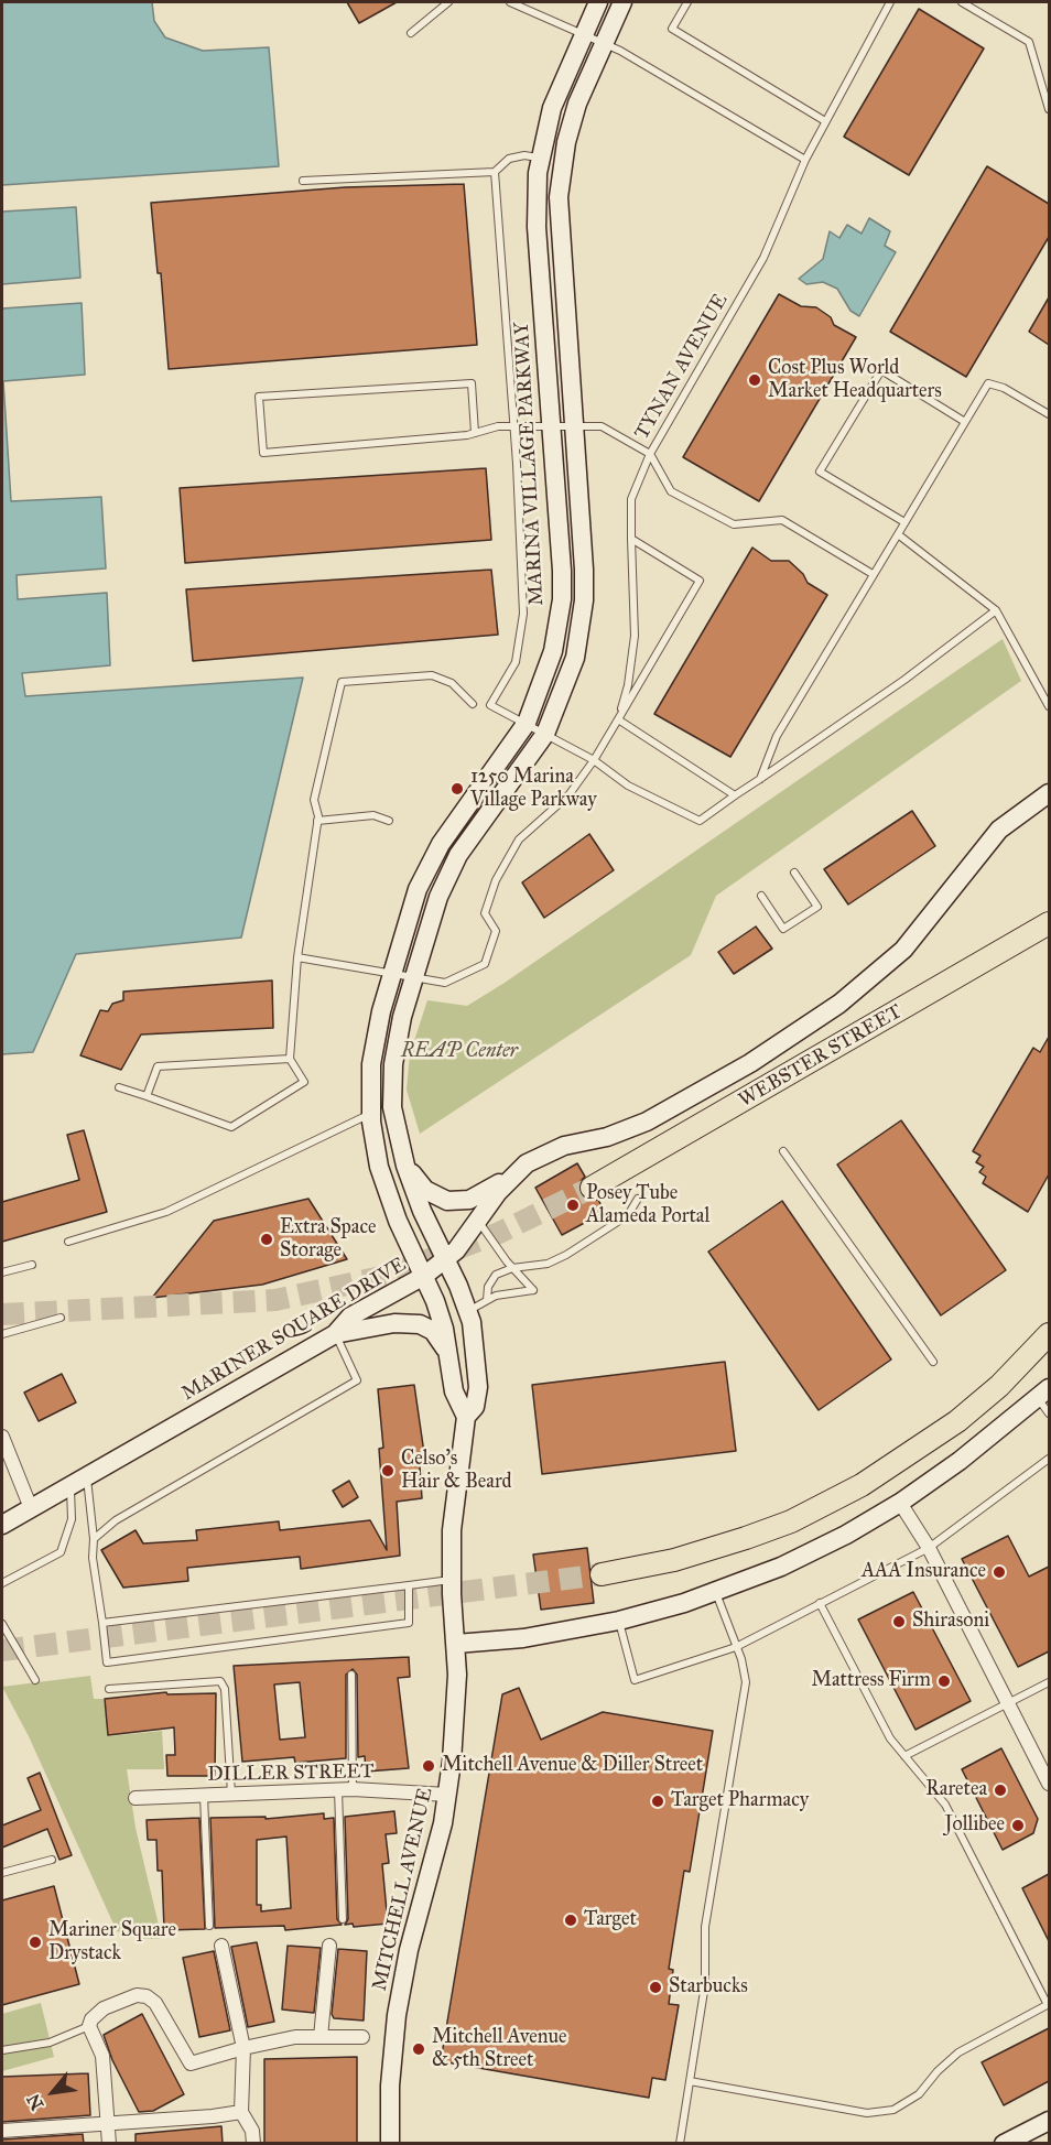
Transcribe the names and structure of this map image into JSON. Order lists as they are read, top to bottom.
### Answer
{
  "streets": {
    "main road": ["WEBSTER STREET"],
    "street": [
      "MARINA VILLAGE PARKWAY",
      "MARINER SQUARE DRIVE",
      "DILLER STREET",
      "MITCHELL AVENUE"
    ],
    "lane": ["TYNAN AVENUE"]
  },
  "crossings": [
    ["MARINA VILLAGE PARKWAY", "MARINER SQUARE DRIVE"],
    ["MARINA VILLAGE PARKWAY", "MITCHELL AVENUE"],
    ["DILLER STREET", "MITCHELL AVENUE"]
  ],
  "parks": ["REAP Center"],
  "places": [
    "Cost Plus World Market Headquarters",
    "1250 Marina Village Parkway",
    "Posey Tube Alameda Portal",
    "Extra Space Storage",
    "Celso's Hair & Beard",
    "AAA Insurance",
    "Shirasoni",
    "Mattress Firm",
    "Mitchell Avenue & Diller Street",
    "Raretea",
    "Target Pharmacy",
    "Jollibee",
    "Target",
    "Mariner Square Drystack",
    "Starbucks",
    "Mitchell Avenue & 5th Street"
  ],
  "north": "bottom left"
}
